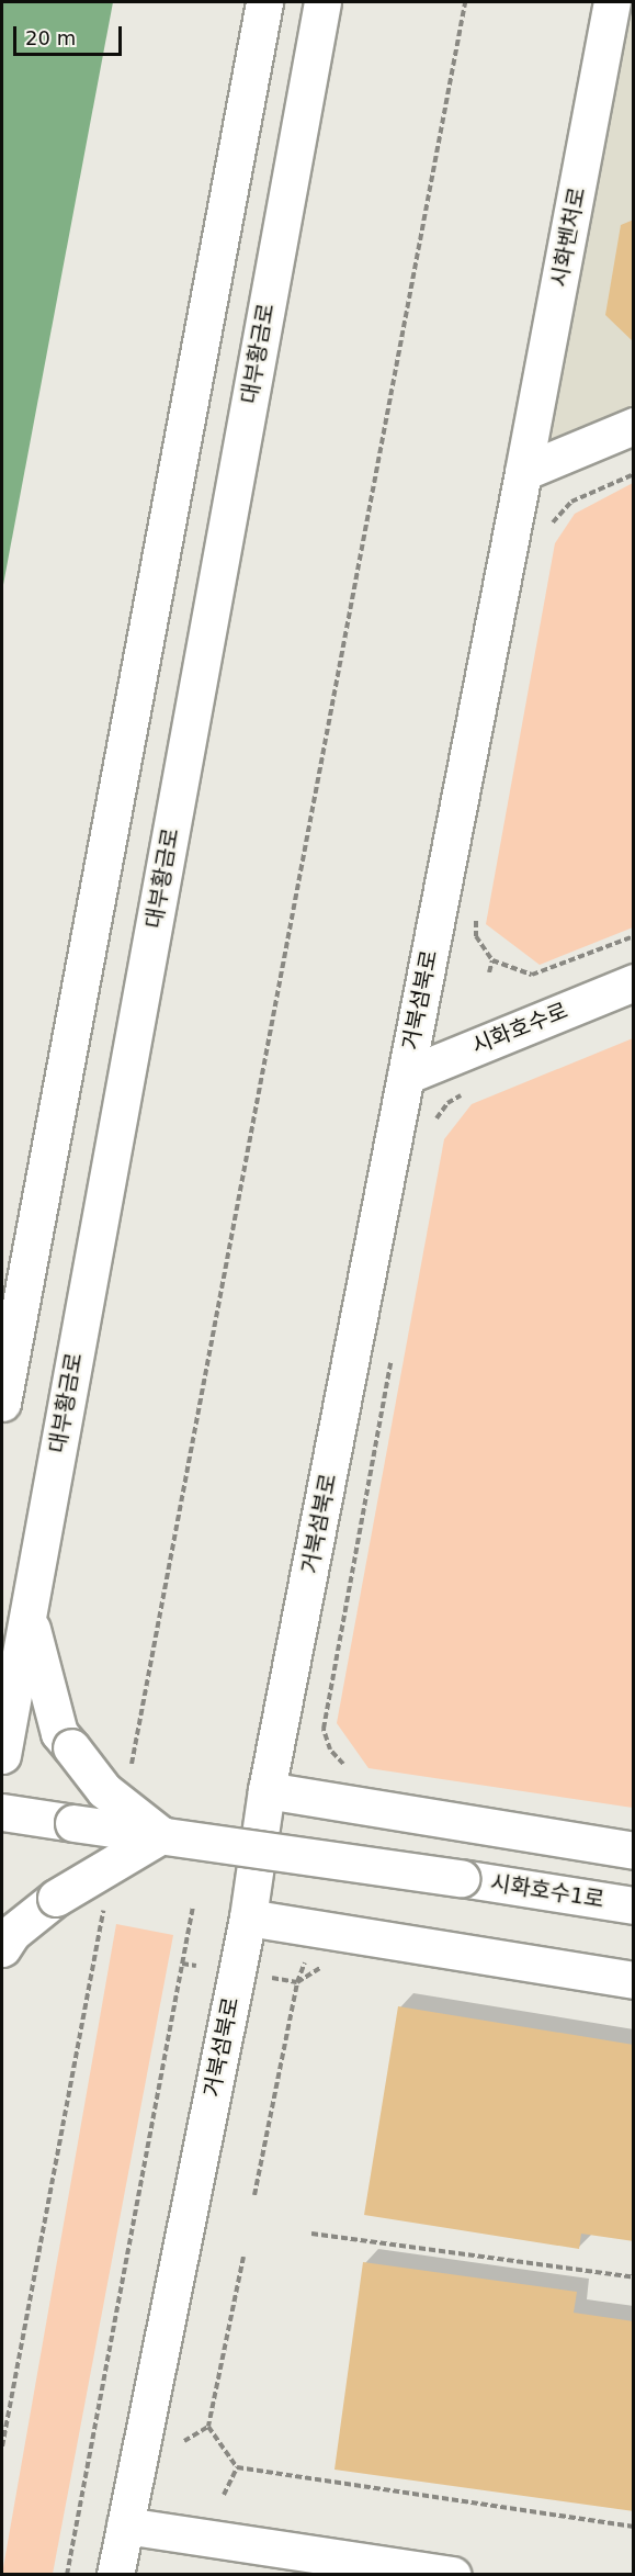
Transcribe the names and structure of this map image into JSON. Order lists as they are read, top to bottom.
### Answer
{
  "streets": {
    "main road": [
      "시화벤처로",
      "대부황금로",
      "거북섬북로",
      "시화호수로",
      "시화호수1로"
    ]
  },
  "crossings": [
    ["시화벤처로", "거북섬북로"],
    ["거북섬북로", "시화호수로"]
  ],
  "scale_bar": "20 m"
}
